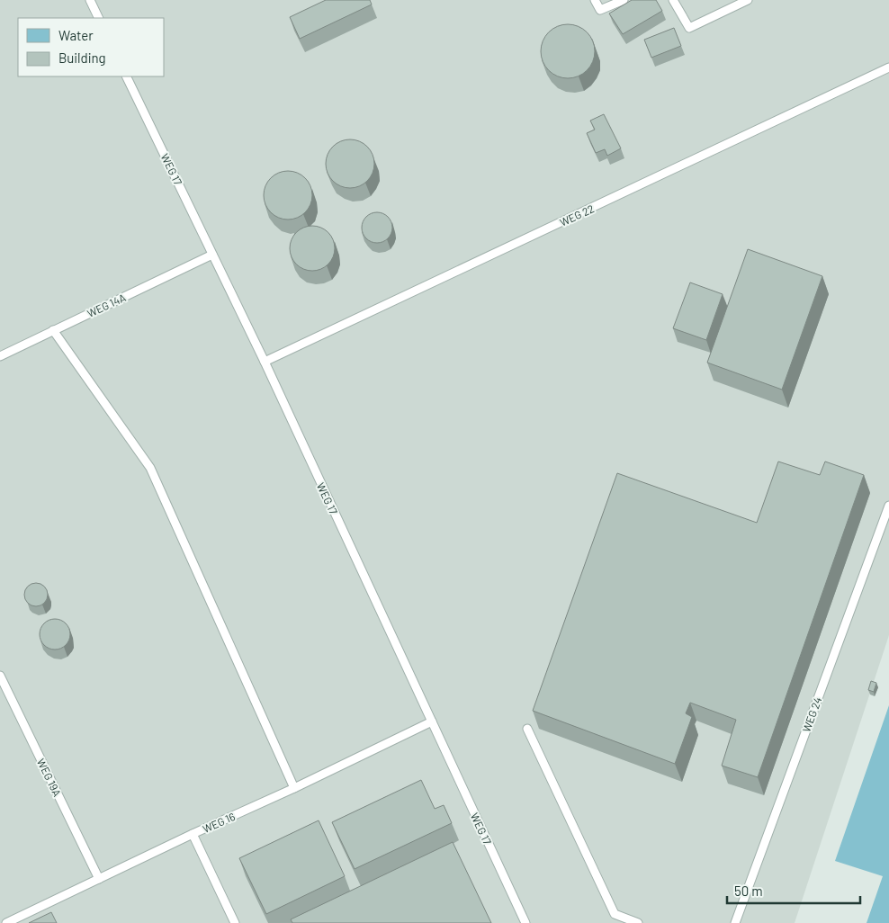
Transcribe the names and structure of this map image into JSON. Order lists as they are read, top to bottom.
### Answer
{
  "streets": {
    "lane": [
      "WEG 17",
      "WEG 22",
      "WEG 14A",
      "WEG 24",
      "WEG 19A",
      "WEG 16"
    ]
  },
  "crossings": [
    ["WEG 17", "WEG 22"],
    ["WEG 17", "WEG 14A"],
    ["WEG 17", "WEG 16"],
    ["WEG 19A", "WEG 16"]
  ],
  "legend": ["Water", "Building"],
  "scale_bar": "50 m"
}
